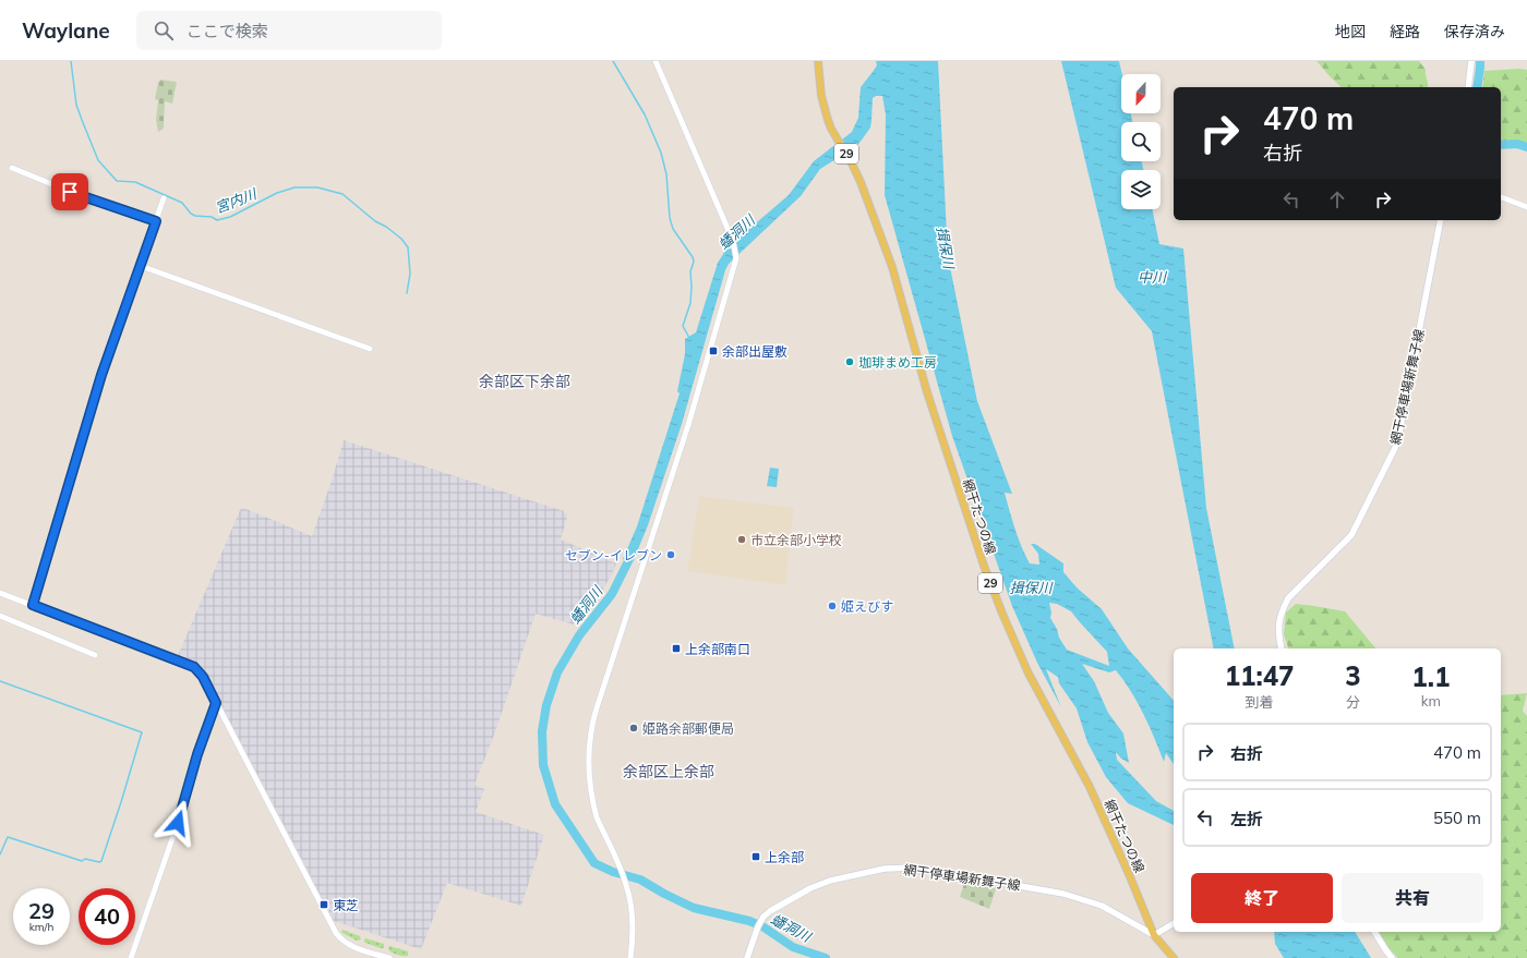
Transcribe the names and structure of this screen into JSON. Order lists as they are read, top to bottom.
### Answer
{
  "streets": {
    "main road": ["29", "網干停車場新舞子線", "網干たつの線"]
  },
  "crossings": [
    ["網干停車場新舞子線", "網干たつの線"]
  ],
  "districts": ["余部区下余部", "余部区上余部"],
  "water": [
    "宮内川",
    "蟠洞川",
    "揖保川",
    "中川"
  ],
  "places": {
    "transit": [
      "余部出屋敷",
      "上余部南口",
      "上余部",
      "東芝"
    ],
    "other": [
      "珈琲まめ工房",
      "市立余部小学校",
      "セブン-イレブン",
      "姫えびす",
      "姫路余部郵便局"
    ]
  },
  "north": "bottom",
  "page": {
    "header": "Waylane",
    "search": "ここで検索",
    "nav": ["地図", "経路", "保存済み"],
    "turn": ["470 m", "右折"],
    "eta": [
      "11:47",
      "到着",
      "3",
      "分",
      "1.1",
      "km"
    ],
    "list": [
      {
        "name": "右折",
        "value": "470 m"
      },
      {
        "name": "左折",
        "value": "550 m"
      }
    ],
    "buttons": ["終了", "共有"],
    "speed": "29 km/h",
    "limit": "40"
  }
}
